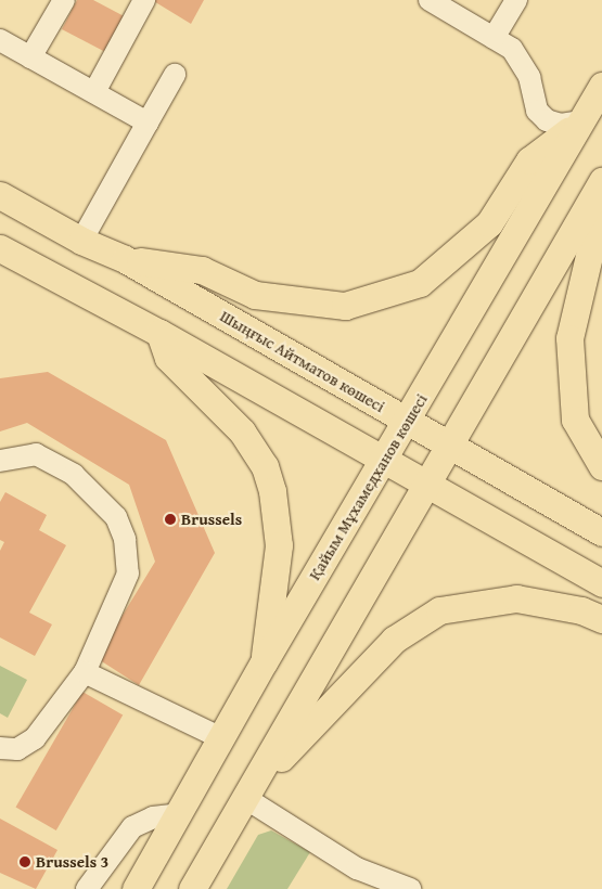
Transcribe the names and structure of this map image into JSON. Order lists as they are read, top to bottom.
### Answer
{
  "streets": {
    "main road": ["Шыңғыс Айтматов көшесі", "Қайым Мұхамедханов көшесі"]
  },
  "crossings": [
    ["Шыңғыс Айтматов көшесі", "Қайым Мұхамедханов көшесі"]
  ],
  "places": ["Brussels", "Brussels 3"]
}
